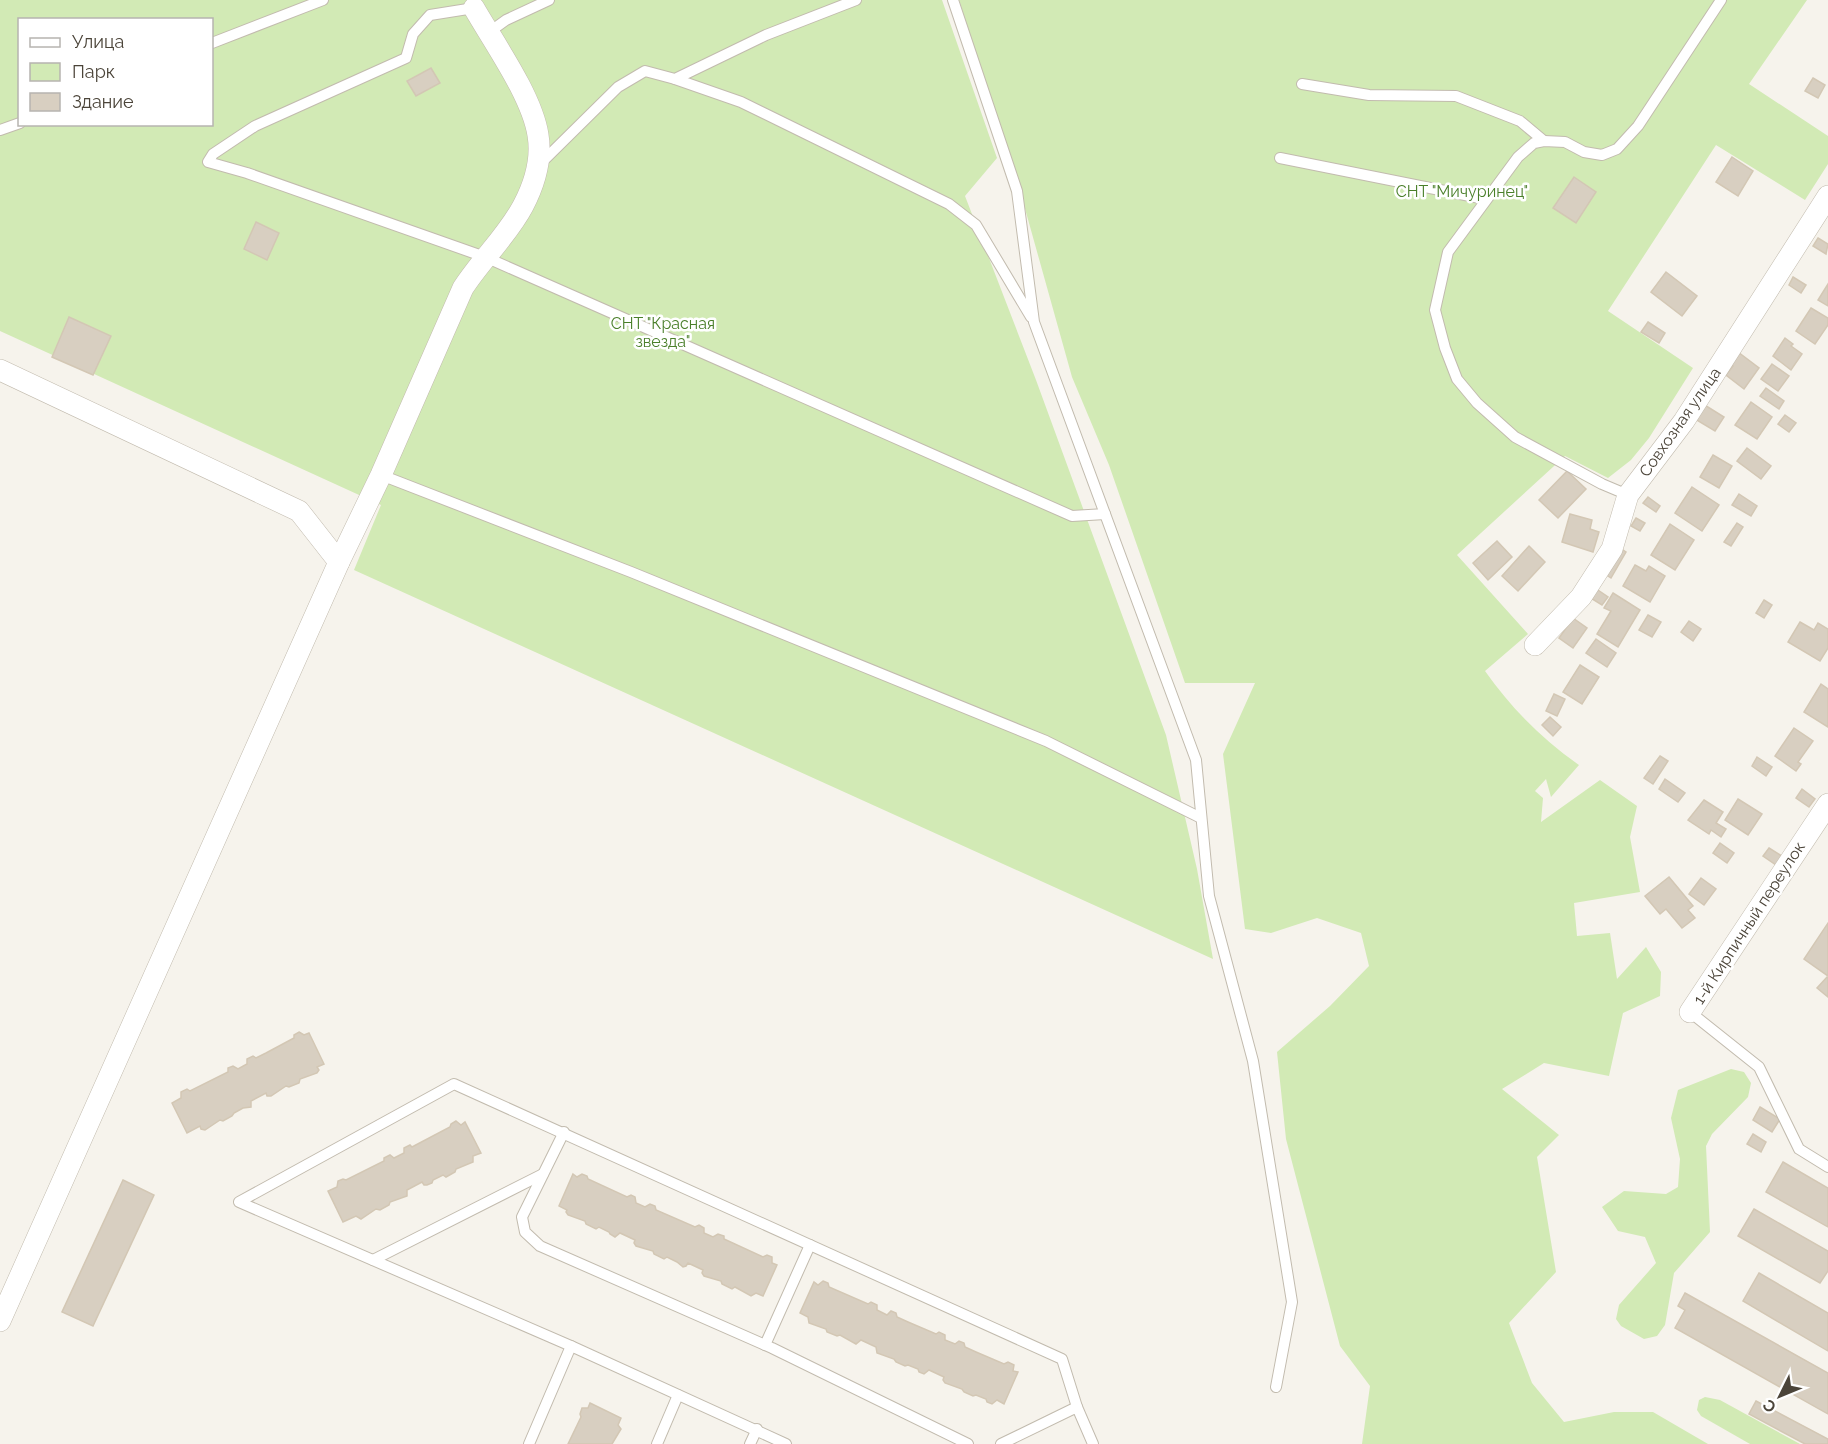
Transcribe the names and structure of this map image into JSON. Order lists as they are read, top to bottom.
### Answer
{
  "streets": {
    "street": ["Совхозная улица", "1-й Кирпичный переулок"]
  },
  "parks": ["СНТ \"Мичуринец\"", "СНТ \"Красная звезда\""],
  "legend": ["Улица", "Парк", "Здание"],
  "north": "bottom left"
}
